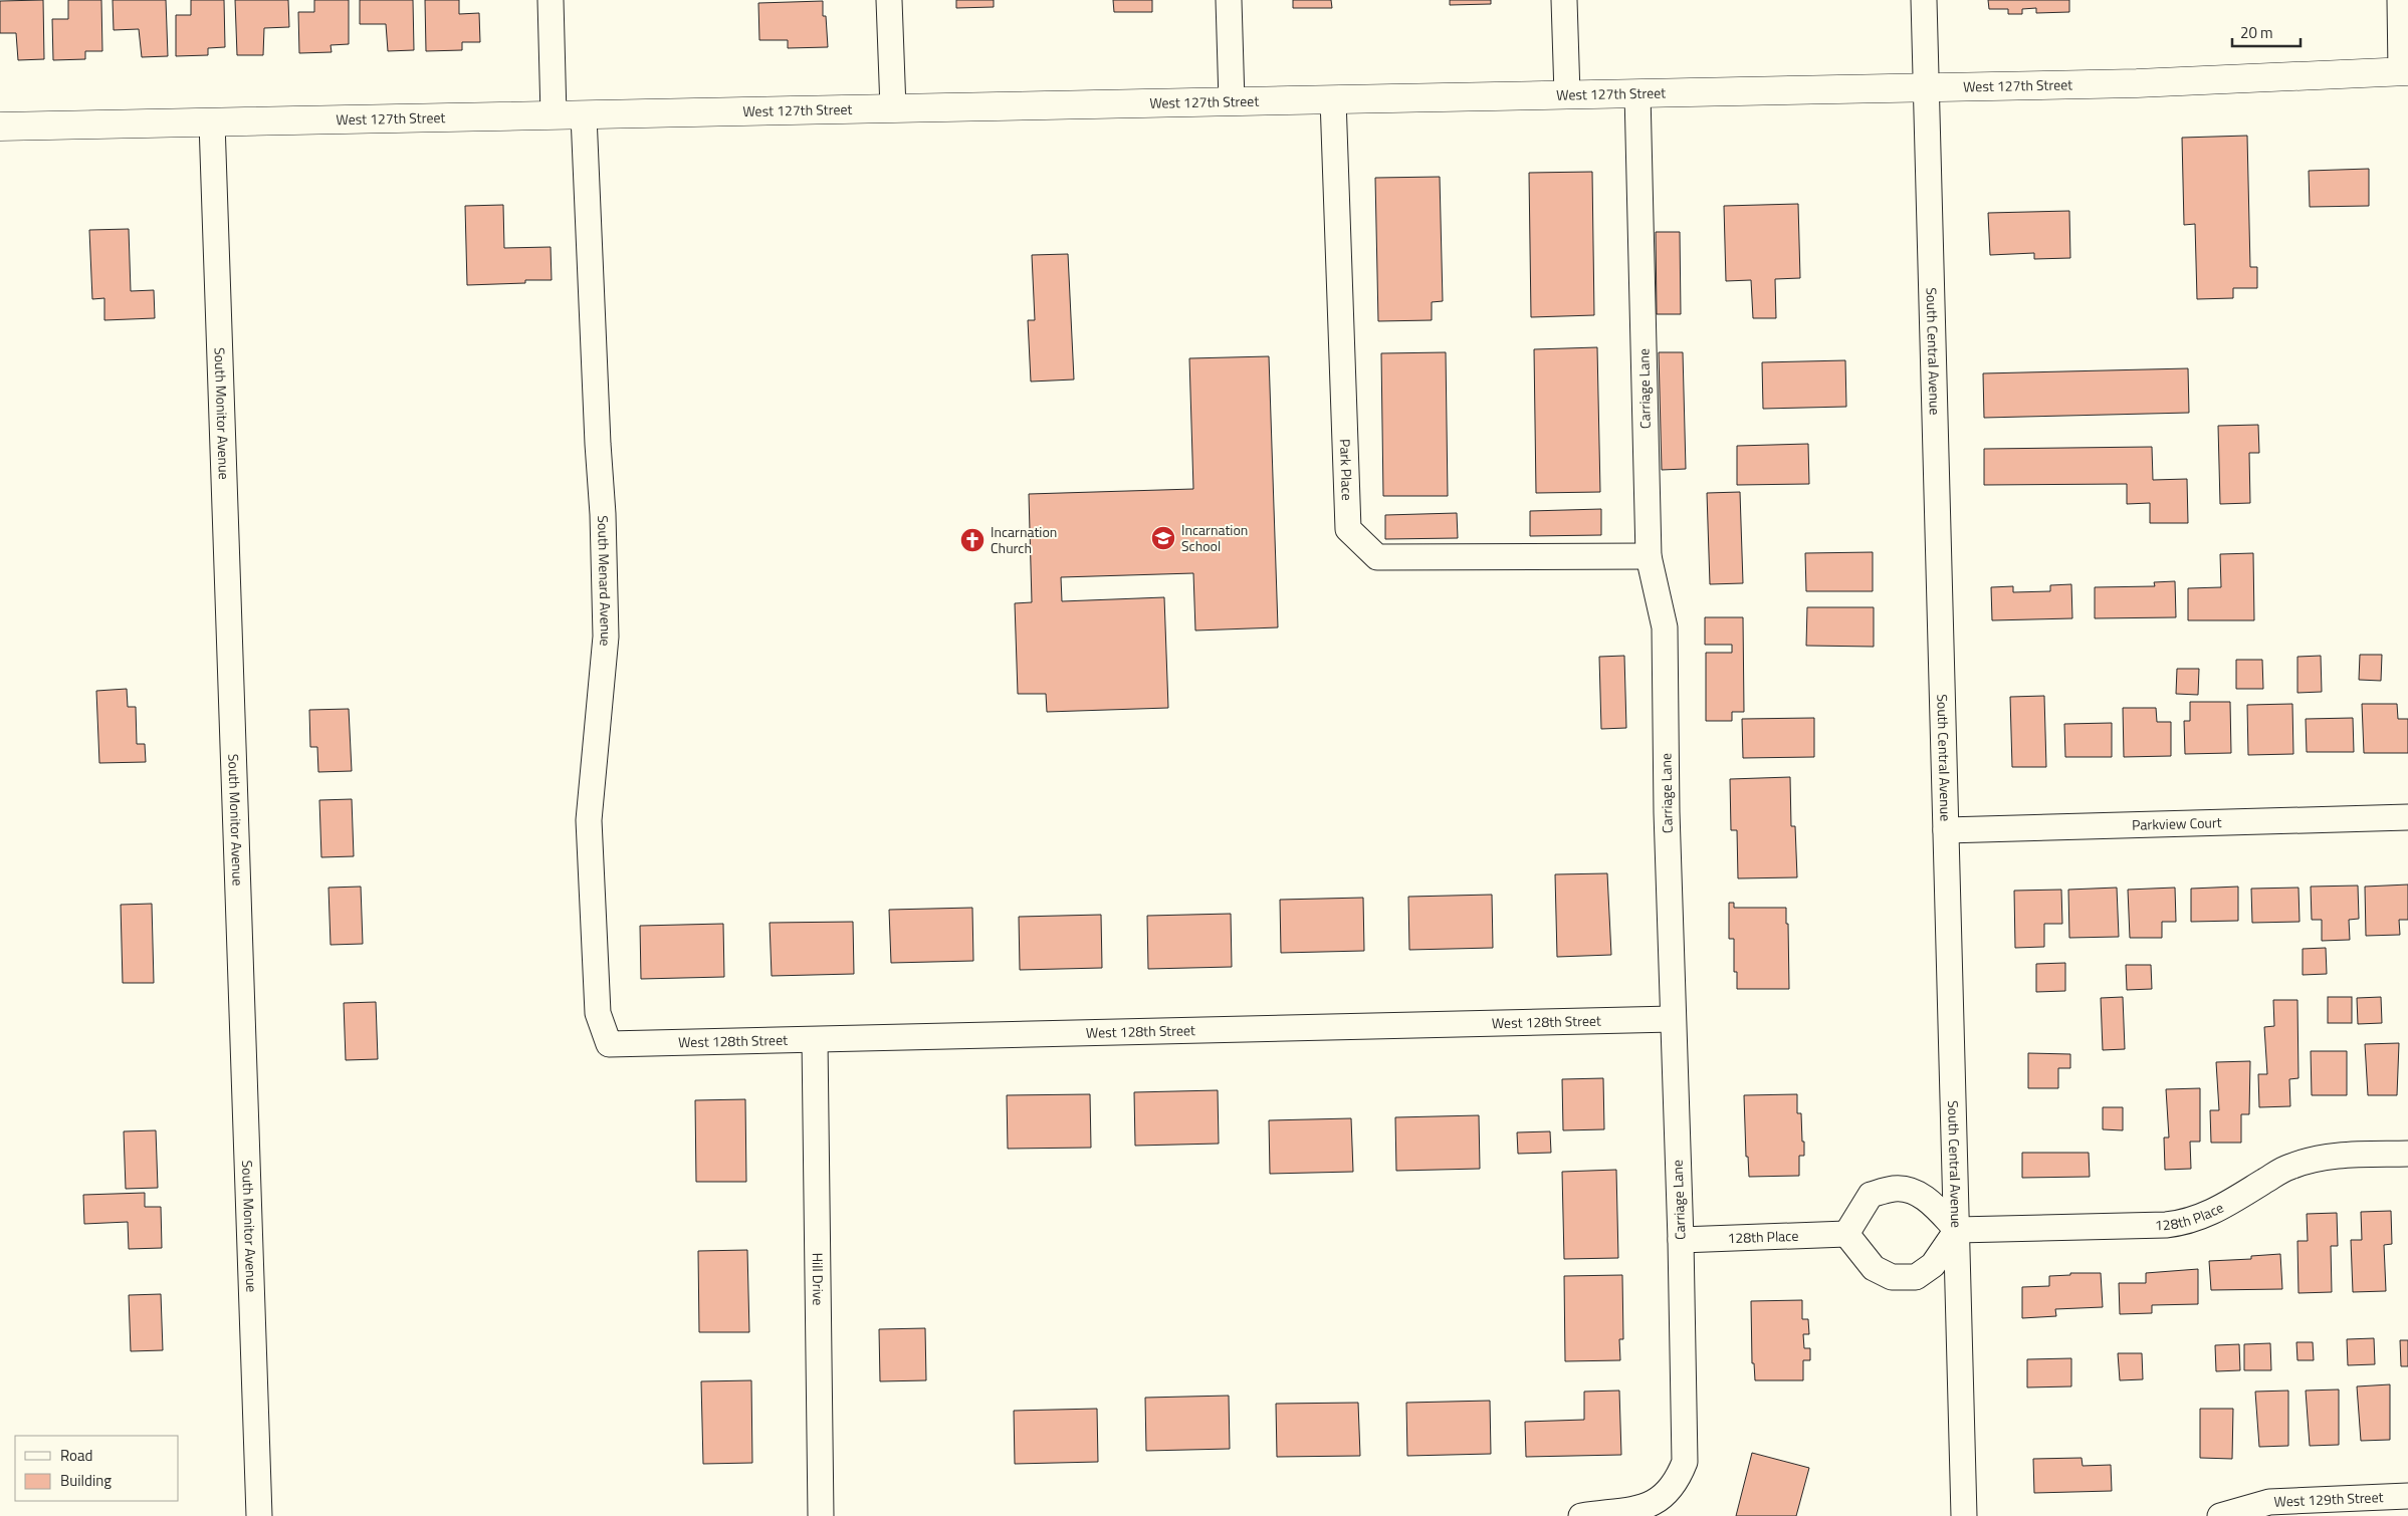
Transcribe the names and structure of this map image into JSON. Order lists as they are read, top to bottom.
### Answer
{
  "streets": {
    "main road": ["West 127th Street"],
    "street": [
      "South Central Avenue",
      "Carriage Lane",
      "South Monitor Avenue",
      "Park Place",
      "South Menard Avenue",
      "Parkview Court",
      "West 128th Street",
      "128th Place",
      "Hill Drive",
      "West 129th Street"
    ]
  },
  "crossings": [
    ["West 127th Street", "South Central Avenue"],
    ["West 127th Street", "Carriage Lane"],
    ["West 127th Street", "South Monitor Avenue"],
    ["West 127th Street", "Park Place"],
    ["West 127th Street", "South Menard Avenue"],
    ["South Central Avenue", "Parkview Court"],
    ["South Central Avenue", "128th Place"],
    ["Carriage Lane", "Park Place"],
    ["Carriage Lane", "West 128th Street"],
    ["Carriage Lane", "128th Place"],
    ["South Menard Avenue", "West 128th Street"],
    ["West 128th Street", "Hill Drive"]
  ],
  "places": {
    "school or university": ["Incarnation School"],
    "church": ["Incarnation Church"]
  },
  "legend": ["Road", "Building"],
  "scale_bar": "20 m"
}
